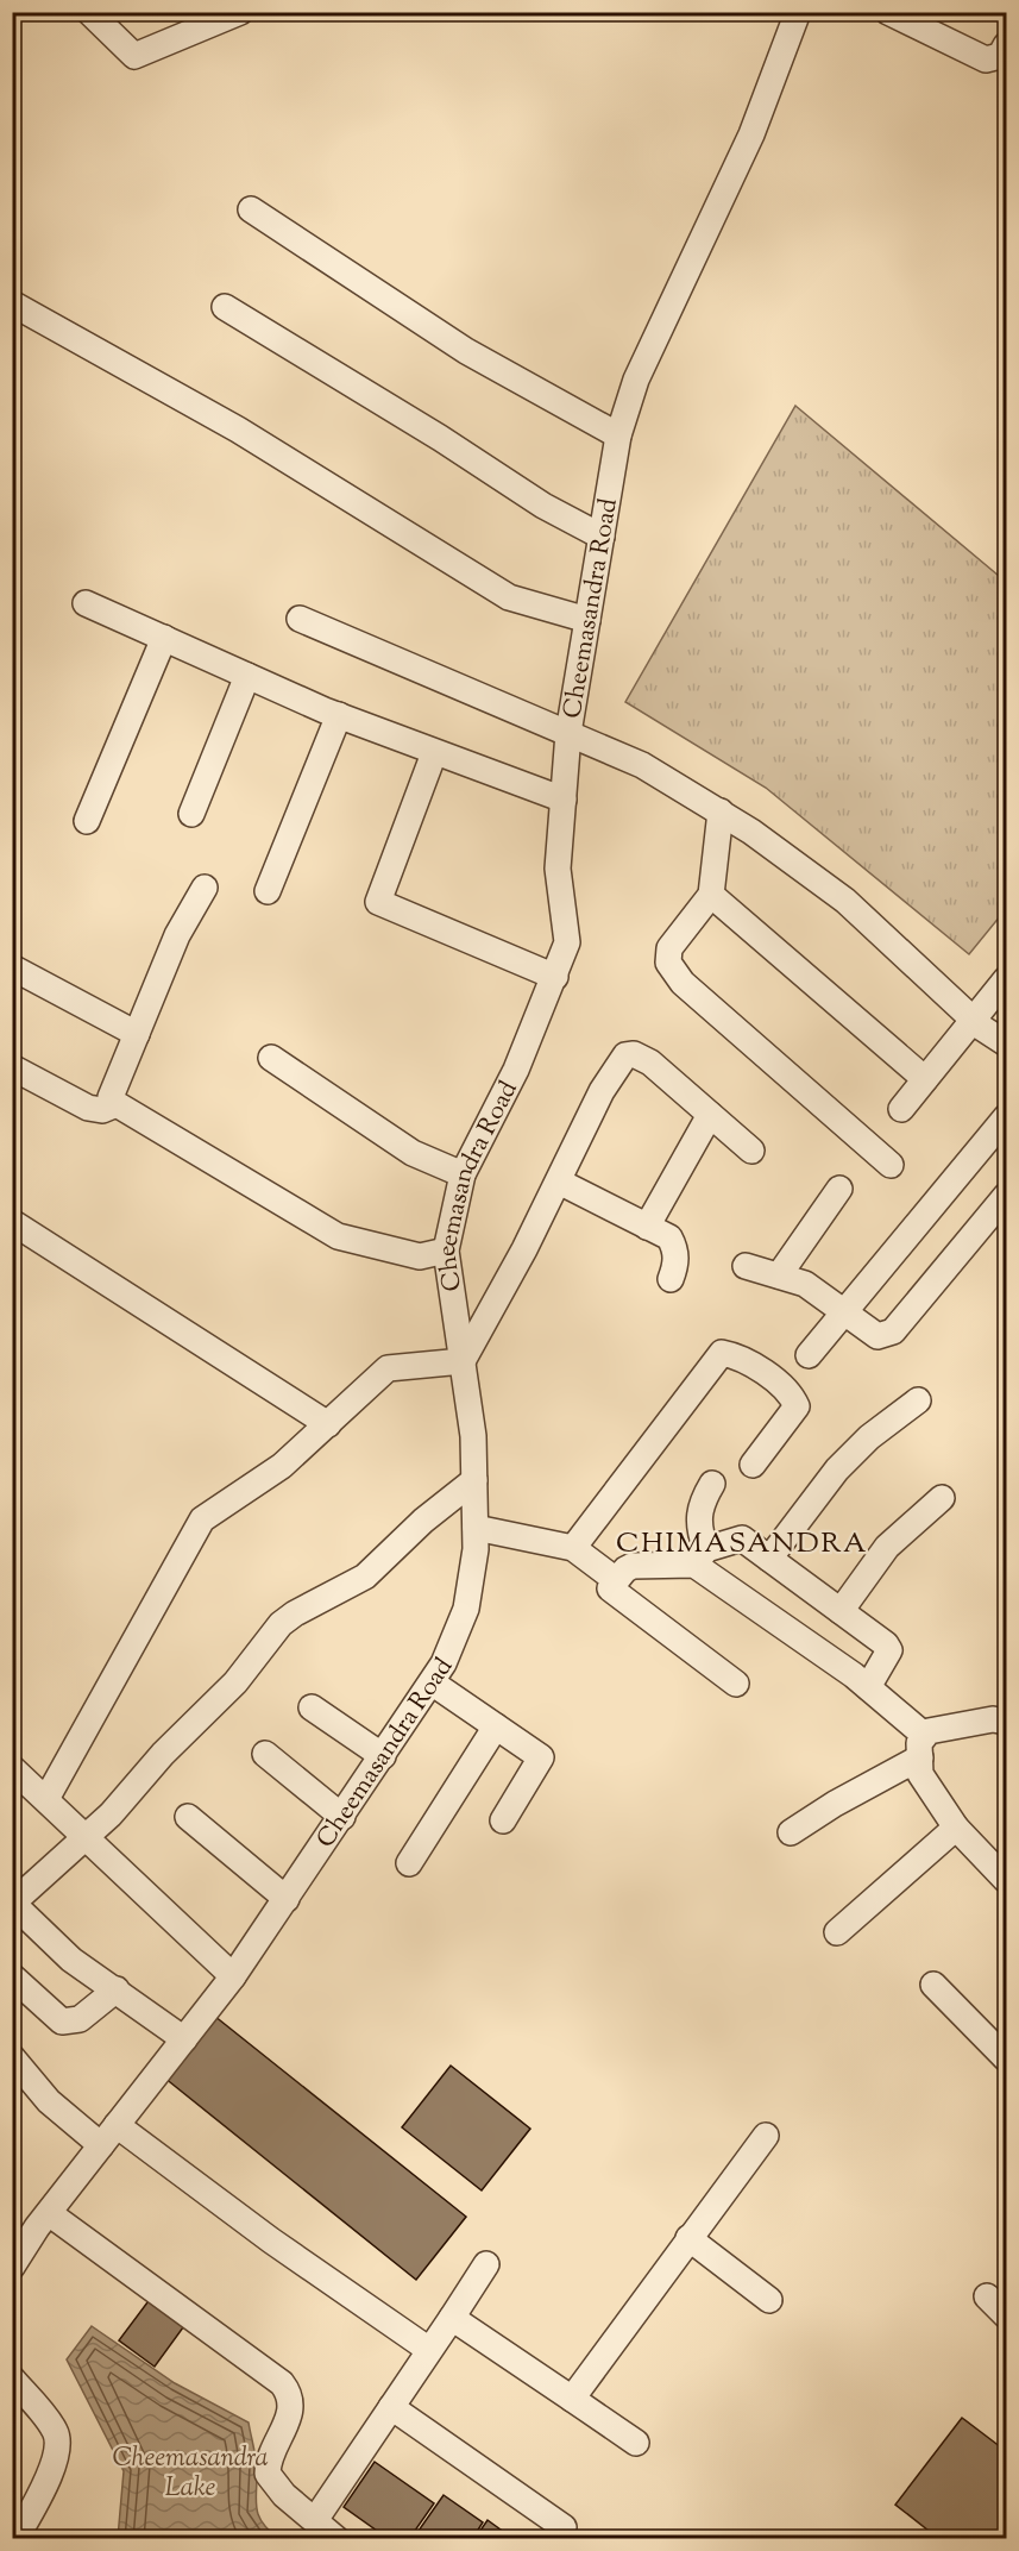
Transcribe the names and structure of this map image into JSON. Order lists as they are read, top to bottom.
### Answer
{
  "streets": {
    "street": ["Cheemasandra Road"]
  },
  "districts": ["CHIMASANDRA"],
  "water": ["Cheemasandra Lake"]
}
